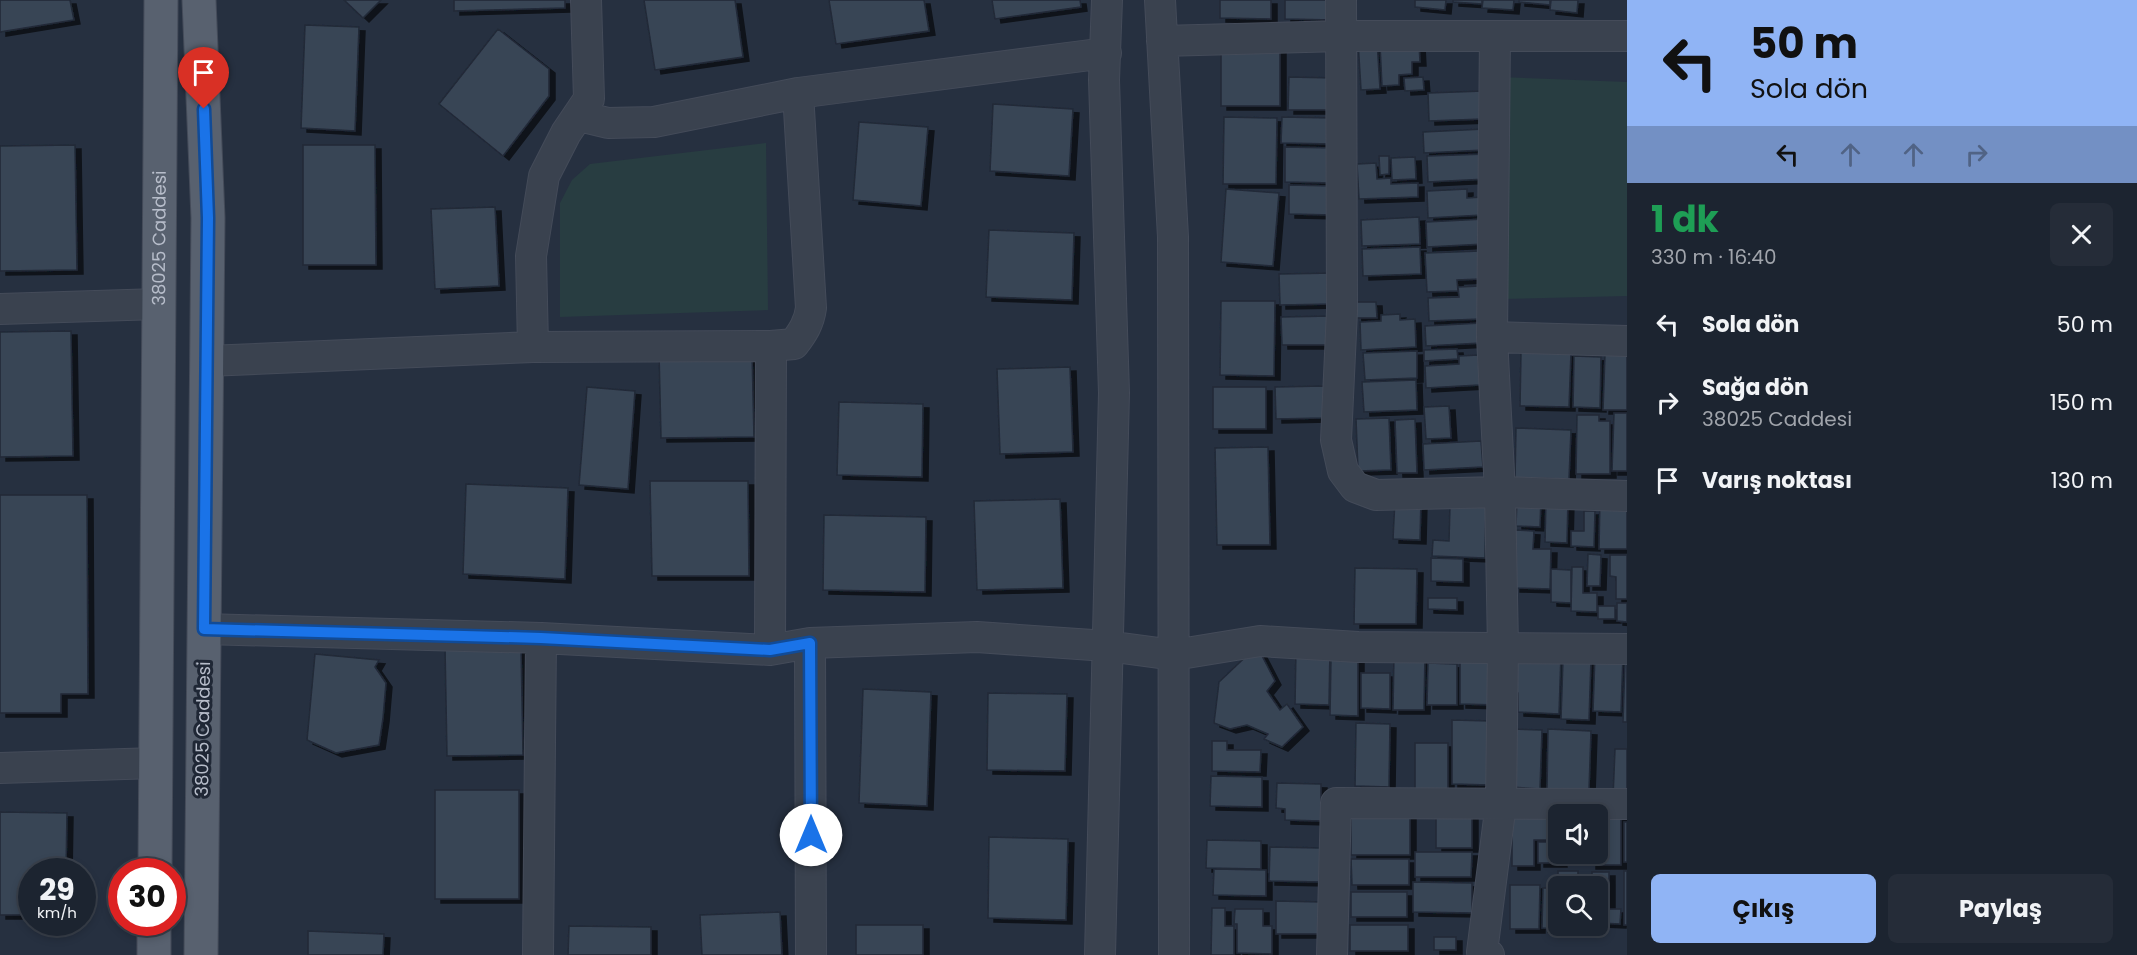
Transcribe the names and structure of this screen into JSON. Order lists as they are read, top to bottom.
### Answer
{
  "streets": {
    "main road": ["38025 Caddesi"]
  },
  "page": {
    "turn": ["50 m", "Sola dön"],
    "heading": ["1 dk", "330 m · 16:40"],
    "list": [
      {
        "name": "Sola dön",
        "value": "50 m"
      },
      {
        "name": "Sağa dön",
        "note": "38025 Caddesi",
        "value": "150 m"
      },
      {
        "name": "Varış noktası",
        "value": "130 m"
      }
    ],
    "speed": "29 km/h",
    "limit": "30",
    "buttons": ["Çıkış", "Paylaş"]
  }
}
